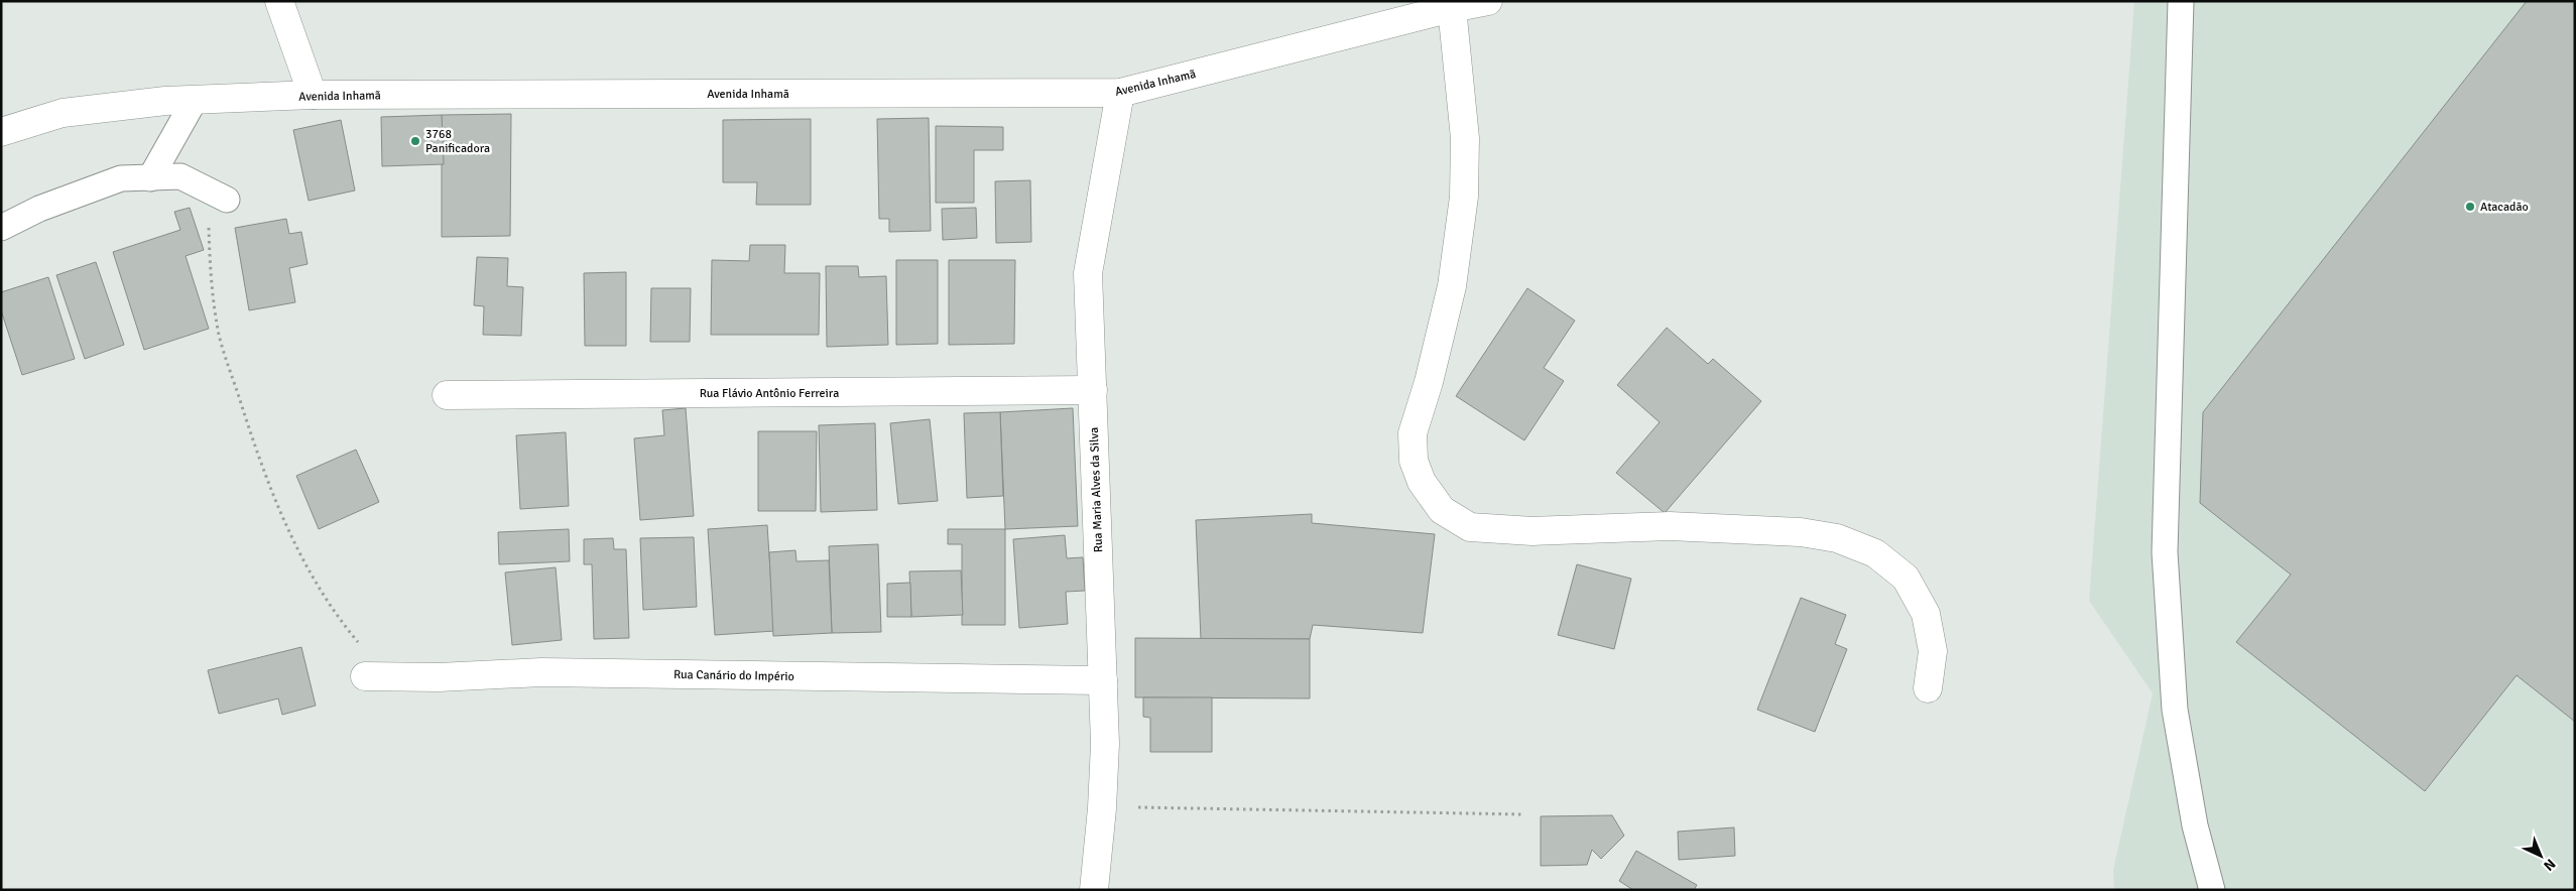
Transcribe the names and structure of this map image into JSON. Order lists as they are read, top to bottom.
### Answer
{
  "streets": {
    "street": [
      "Avenida Inhamã",
      "Rua Flávio Antônio Ferreira",
      "Rua Maria Alves da Silva",
      "Rua Canário do Império"
    ]
  },
  "crossings": [
    ["Avenida Inhamã", "Rua Maria Alves da Silva"],
    ["Rua Flávio Antônio Ferreira", "Rua Maria Alves da Silva"],
    ["Rua Maria Alves da Silva", "Rua Canário do Império"]
  ],
  "places": ["3768 Panificadora", "Atacadão"],
  "north": "bottom right"
}
